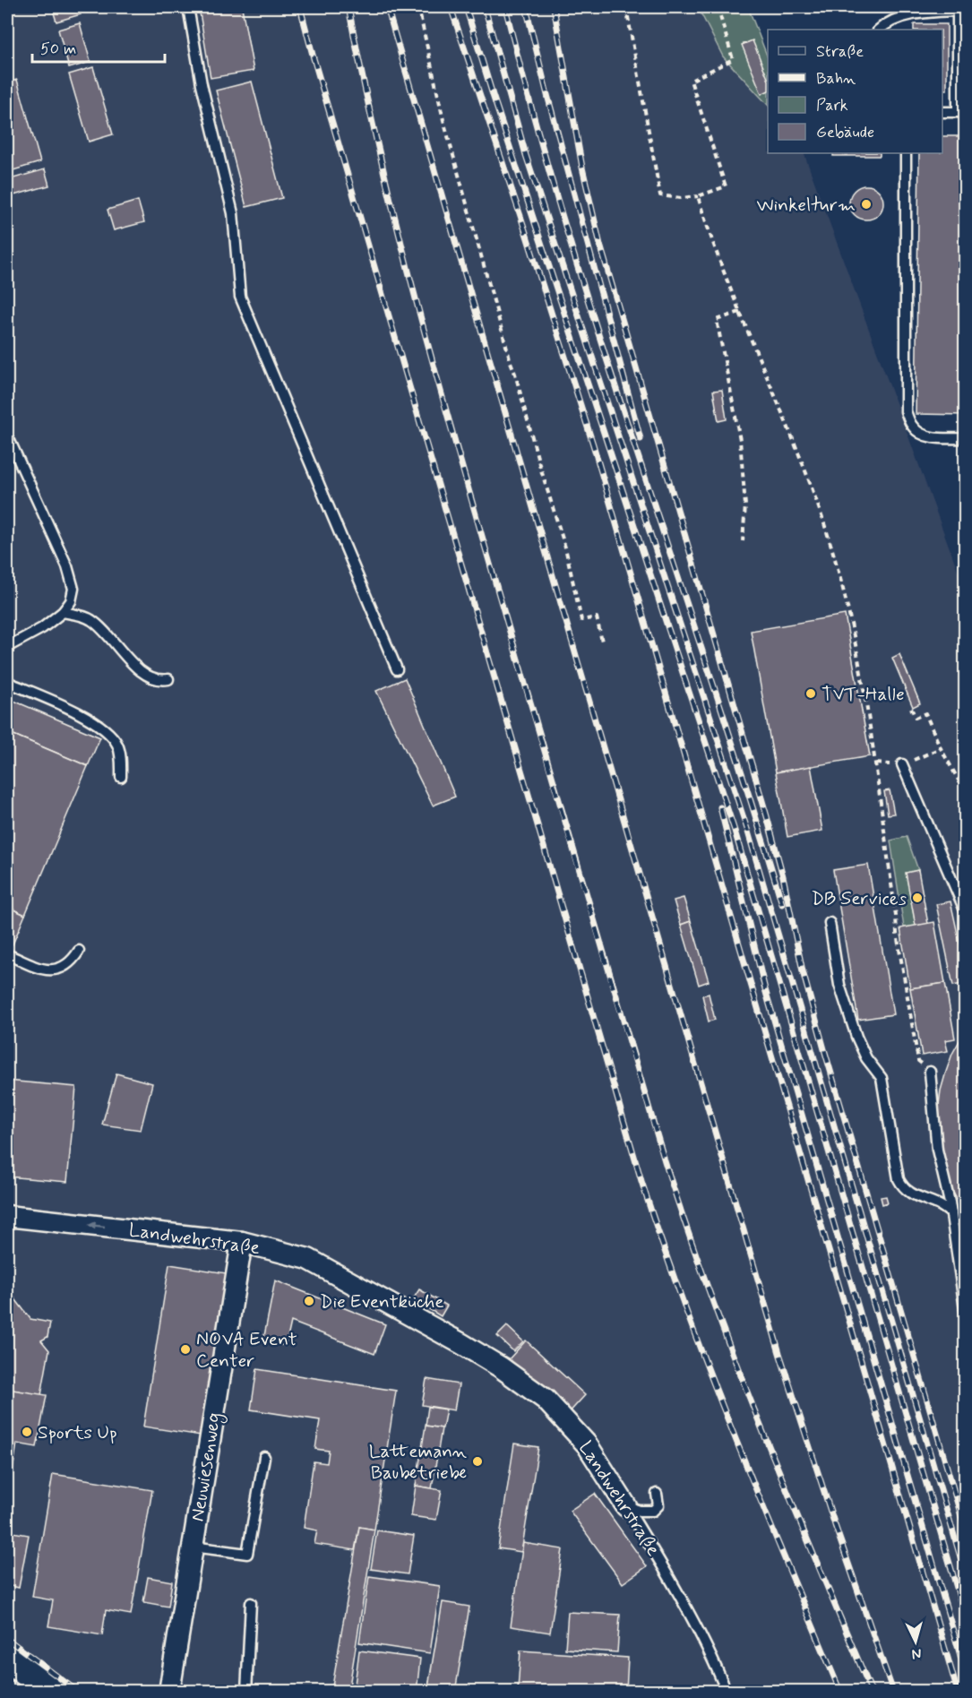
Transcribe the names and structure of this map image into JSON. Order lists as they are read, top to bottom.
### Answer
{
  "streets": {
    "street": ["Landwehrstraße", "Neuwiesenweg"]
  },
  "crossings": [
    ["Landwehrstraße", "Neuwiesenweg"]
  ],
  "places": [
    "Winkelturm",
    "TVT-Halle",
    "DB Services",
    "Die Eventküche",
    "NOVA Event Center",
    "Sports Up",
    "Lattemann Baubetriebe"
  ],
  "legend": [
    "Straße",
    "Bahn",
    "Park",
    "Gebäude"
  ],
  "scale_bar": "50 m",
  "north": "bottom"
}
